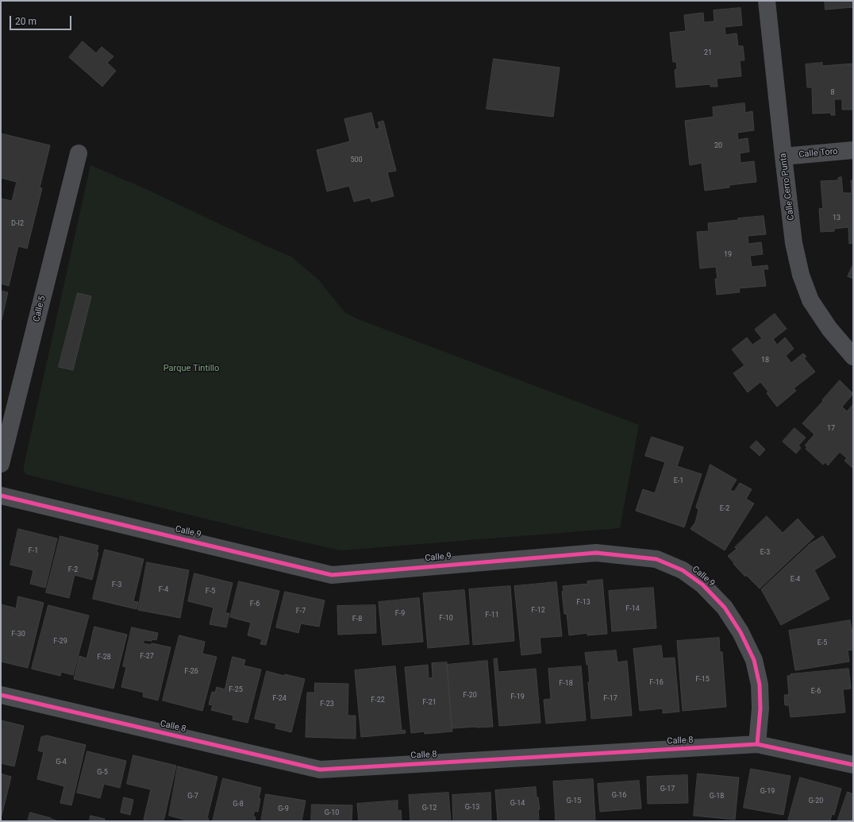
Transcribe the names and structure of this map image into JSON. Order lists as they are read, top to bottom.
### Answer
{
  "streets": {
    "street": [
      "Calle Toro",
      "Calle Cerro Punta",
      "Calle 5",
      "Calle 9",
      "Calle 8"
    ]
  },
  "crossings": [
    ["Calle Toro", "Calle Cerro Punta"],
    ["Calle 9", "Calle 8"]
  ],
  "parks": ["Parque Tintillo"],
  "house_numbers": [
    "21",
    "8",
    "20",
    "500",
    "13",
    "D-I2",
    "19",
    "18",
    "17",
    "E-1",
    "E-2",
    "F-1",
    "E-3",
    "F-2",
    "E-4",
    "F-3",
    "F-4",
    "F-5",
    "F-13",
    "F-6",
    "F-14",
    "F-12",
    "F-7",
    "F-9",
    "F-11",
    "F-10",
    "F-8",
    "F-30",
    "F-29",
    "E-5",
    "F-27",
    "F-28",
    "F-26",
    "F-15",
    "F-16",
    "F-18",
    "F-25",
    "E-6",
    "F-20",
    "F-19",
    "F-24",
    "F-17",
    "F-22",
    "F-21",
    "F-23",
    "G-4",
    "G-5",
    "G-17",
    "G-19",
    "G-16",
    "G-7",
    "G-18",
    "G-15",
    "G-20",
    "G-14",
    "G-8",
    "G-13",
    "G-12",
    "G-9",
    "G-10"
  ],
  "scale_bar": "20 m"
}
